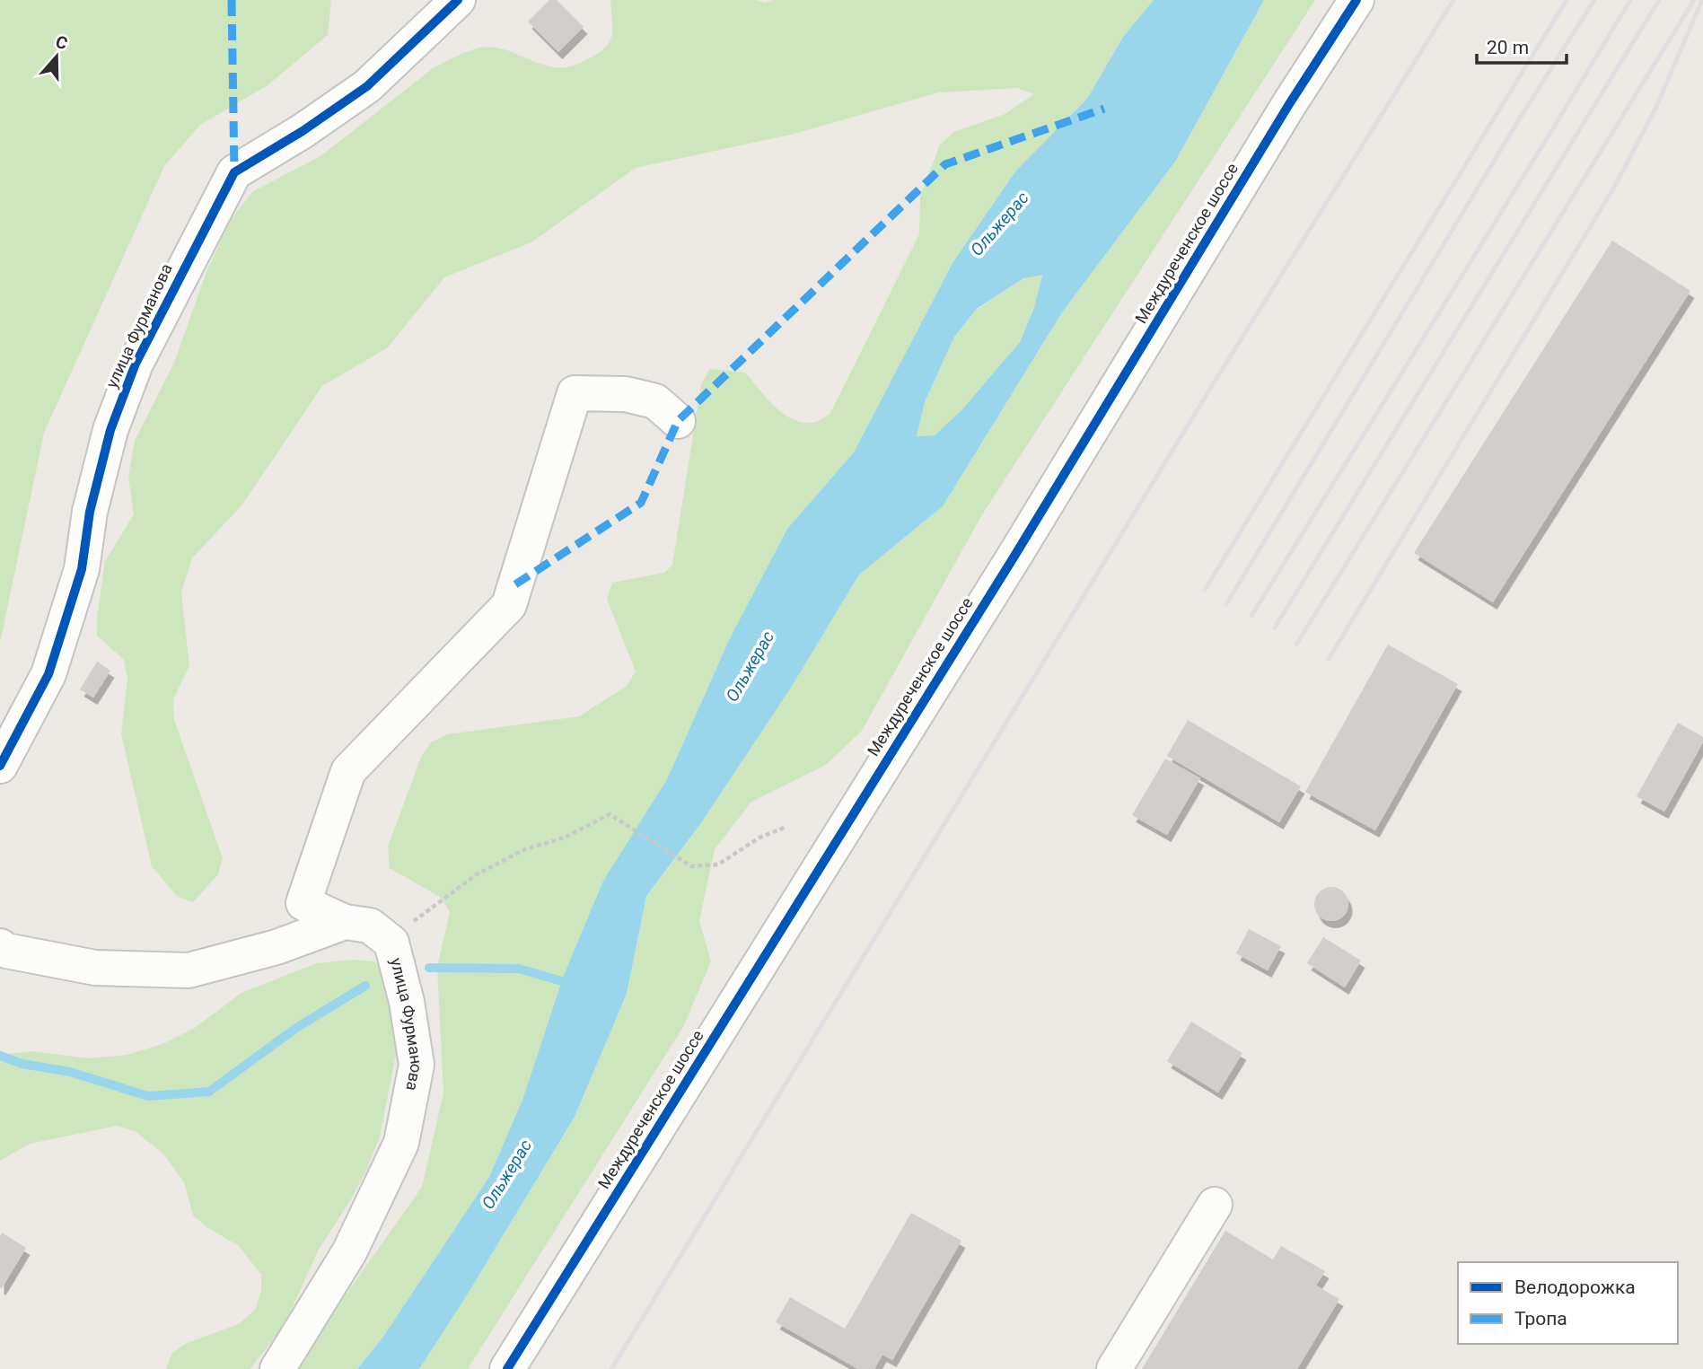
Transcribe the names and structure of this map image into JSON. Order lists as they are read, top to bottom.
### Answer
{
  "streets": {
    "street": ["Междуреченское шоссе", "улица Фурманова"]
  },
  "water": ["Ольжерас"],
  "legend": ["Велодорожка", "Тропа"],
  "scale_bar": "20 m",
  "north": "top"
}
